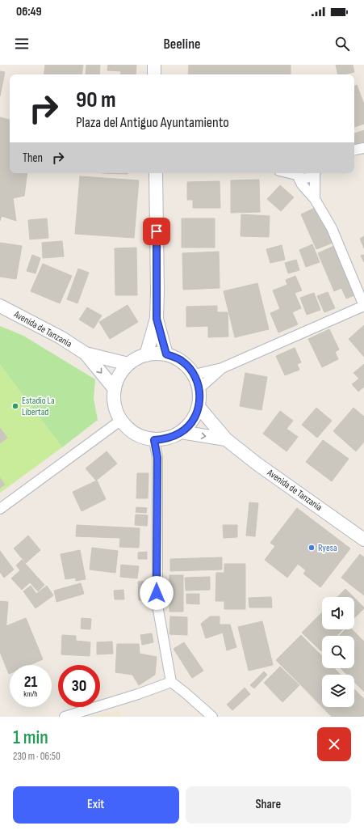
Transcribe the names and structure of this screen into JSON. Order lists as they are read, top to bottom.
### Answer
{
  "streets": {
    "main road": ["Avenida de Tanzania"]
  },
  "places": ["Estadio La Libertad", "Ryesa"],
  "page": {
    "status": "06:49",
    "header": "Beeline",
    "turn": ["90 m", "Plaza del Antiguo Ayuntamiento"],
    "then": "Then",
    "speed": "21 km/h",
    "limit": "30",
    "heading": ["1 min", "230 m · 06:50"],
    "buttons": ["Exit", "Share"]
  }
}
